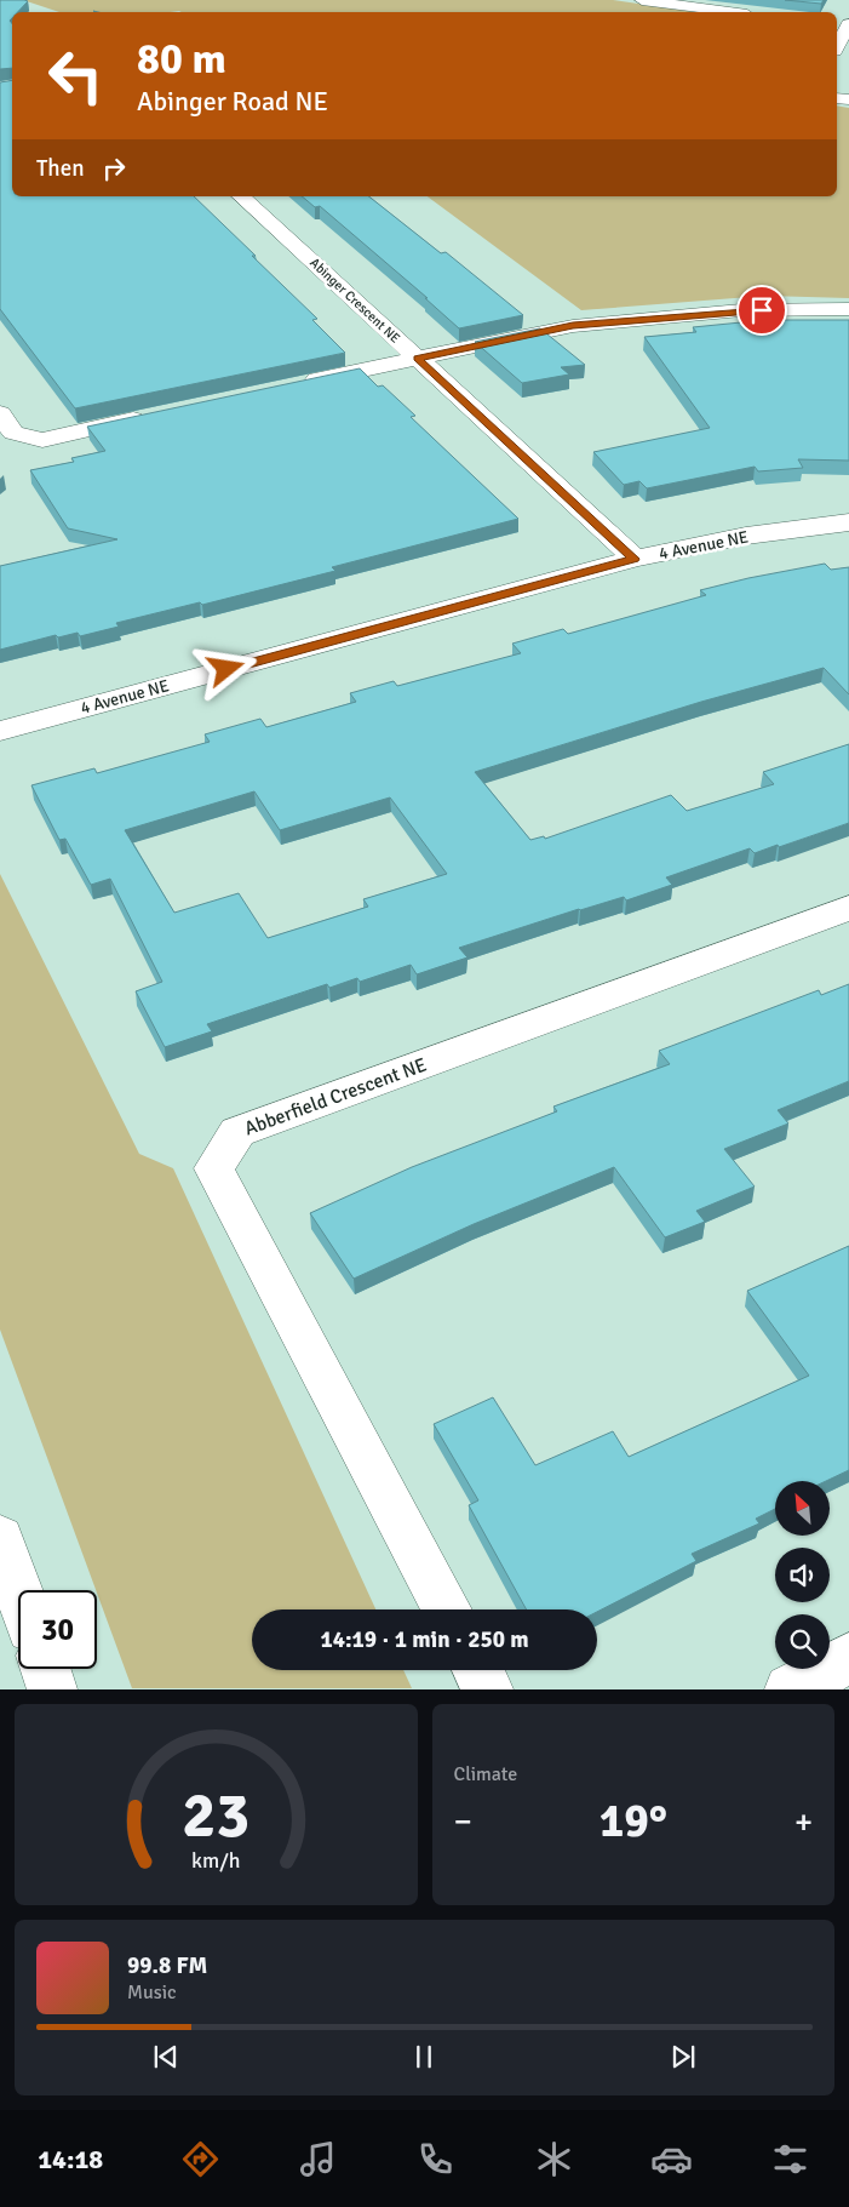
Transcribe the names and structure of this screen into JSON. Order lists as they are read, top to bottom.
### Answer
{
  "streets": {
    "street": ["Abinger Crescent NE", "4 Avenue NE", "Abberfield Crescent NE"]
  },
  "north": "top left",
  "page": {
    "turn": ["80 m", "Abinger Road NE"],
    "then": "Then",
    "limit": "30",
    "trip": "14:19 · 1 min · 250 m",
    "tile": "Climate",
    "heat": ["−", "19°", "+"],
    "song": ["99.8 FM", "Music"],
    "tabs": "14:18",
    "gauge": ["23", "km/h"]
  }
}
